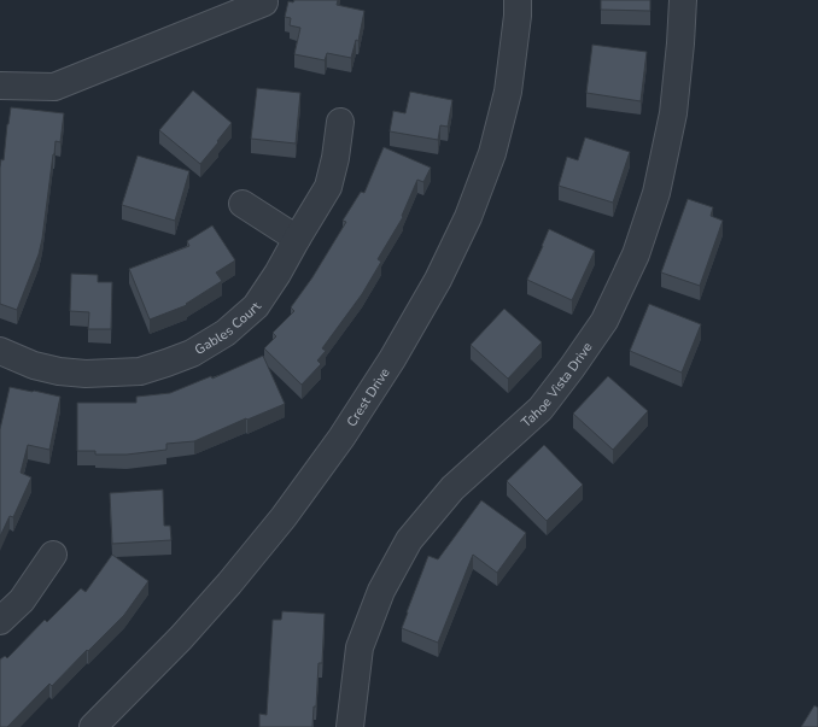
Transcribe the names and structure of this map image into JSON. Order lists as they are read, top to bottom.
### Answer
{
  "streets": {
    "street": ["Gables Court", "Tahoe Vista Drive", "Crest Drive"]
  }
}
